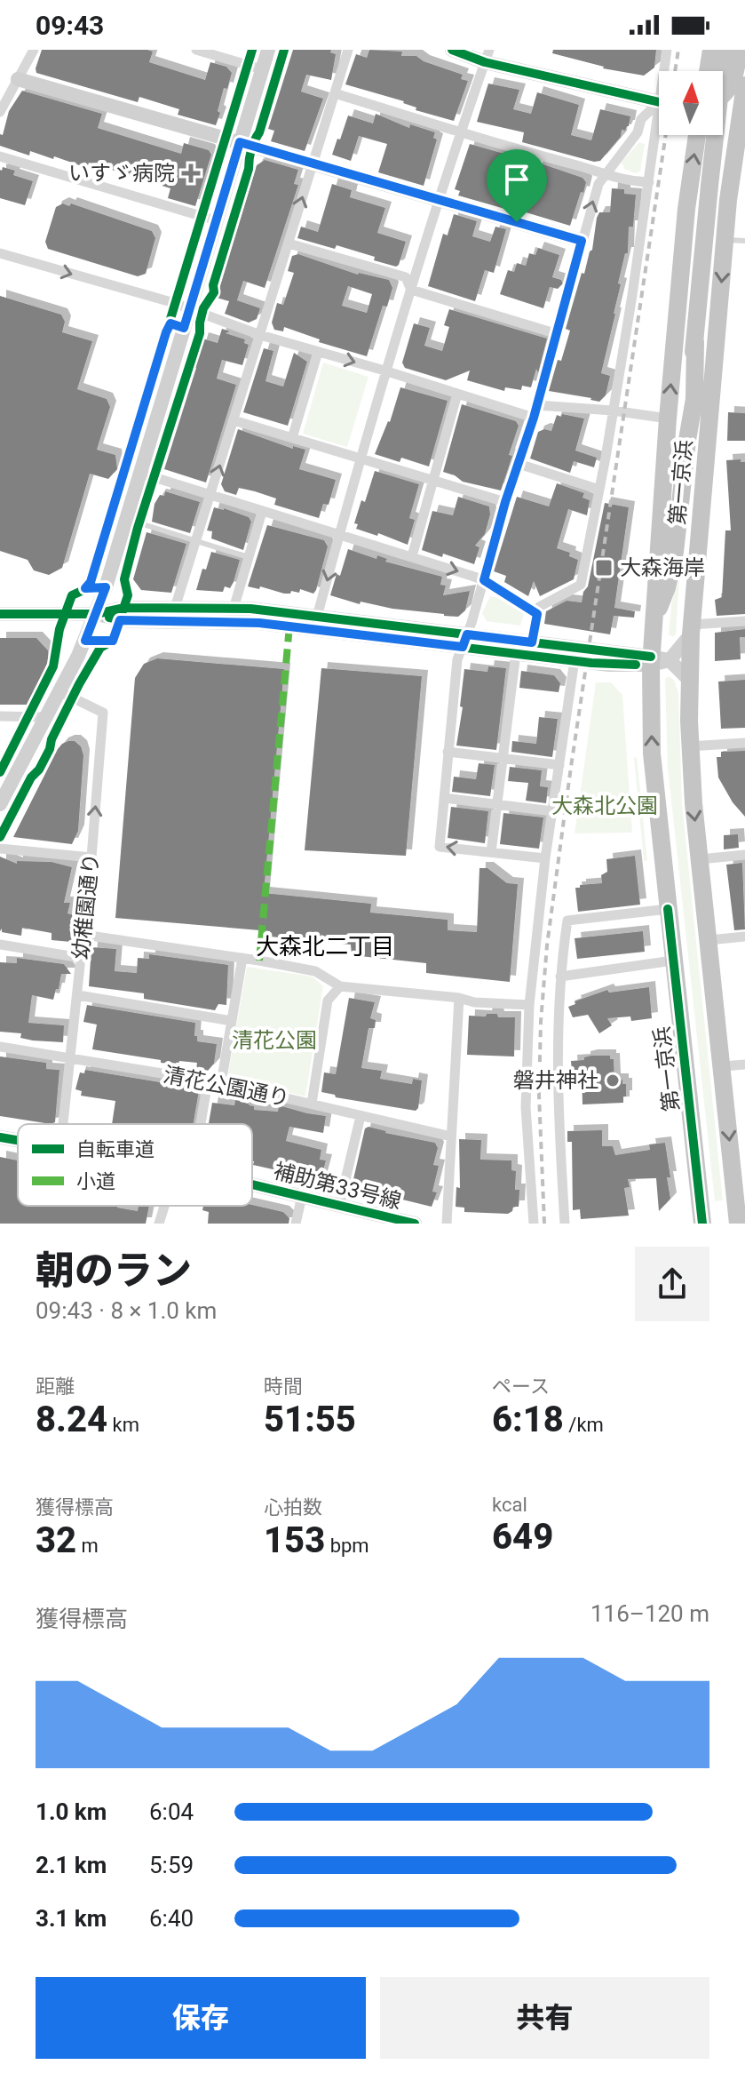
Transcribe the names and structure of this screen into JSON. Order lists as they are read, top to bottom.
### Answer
{
  "streets": {
    "highway": ["第一京浜"],
    "street": ["幼稚園通り", "清花公園通り", "補助第33号線"]
  },
  "crossings": [
    ["幼稚園通り", "清花公園通り"]
  ],
  "one_way": ["幼稚園通り"],
  "districts": ["大森北二丁目"],
  "parks": ["大森北公園", "清花公園"],
  "places": {
    "health": ["いすゞ病院"],
    "transit": ["大森海岸"],
    "other": ["磐井神社"]
  },
  "legend": ["自転車道", "小道"],
  "north": "top",
  "page": {
    "status": "09:43",
    "heading": ["朝のラン", "09:43 · 8 × 1.0 km"],
    "stats": [
      ["距離", "8.24 km"],
      ["時間", "51:55"],
      ["ペース", "6:18 /km"],
      ["獲得標高", "32 m"],
      ["心拍数", "153 bpm"],
      ["kcal", "649"]
    ],
    "chart": ["獲得標高", "116–120 m"],
    "list": [
      {
        "name": "1.0 km",
        "note": "6:04"
      },
      {
        "name": "2.1 km",
        "note": "5:59"
      },
      {
        "name": "3.1 km",
        "note": "6:40"
      }
    ],
    "buttons": ["保存", "共有"]
  }
}
